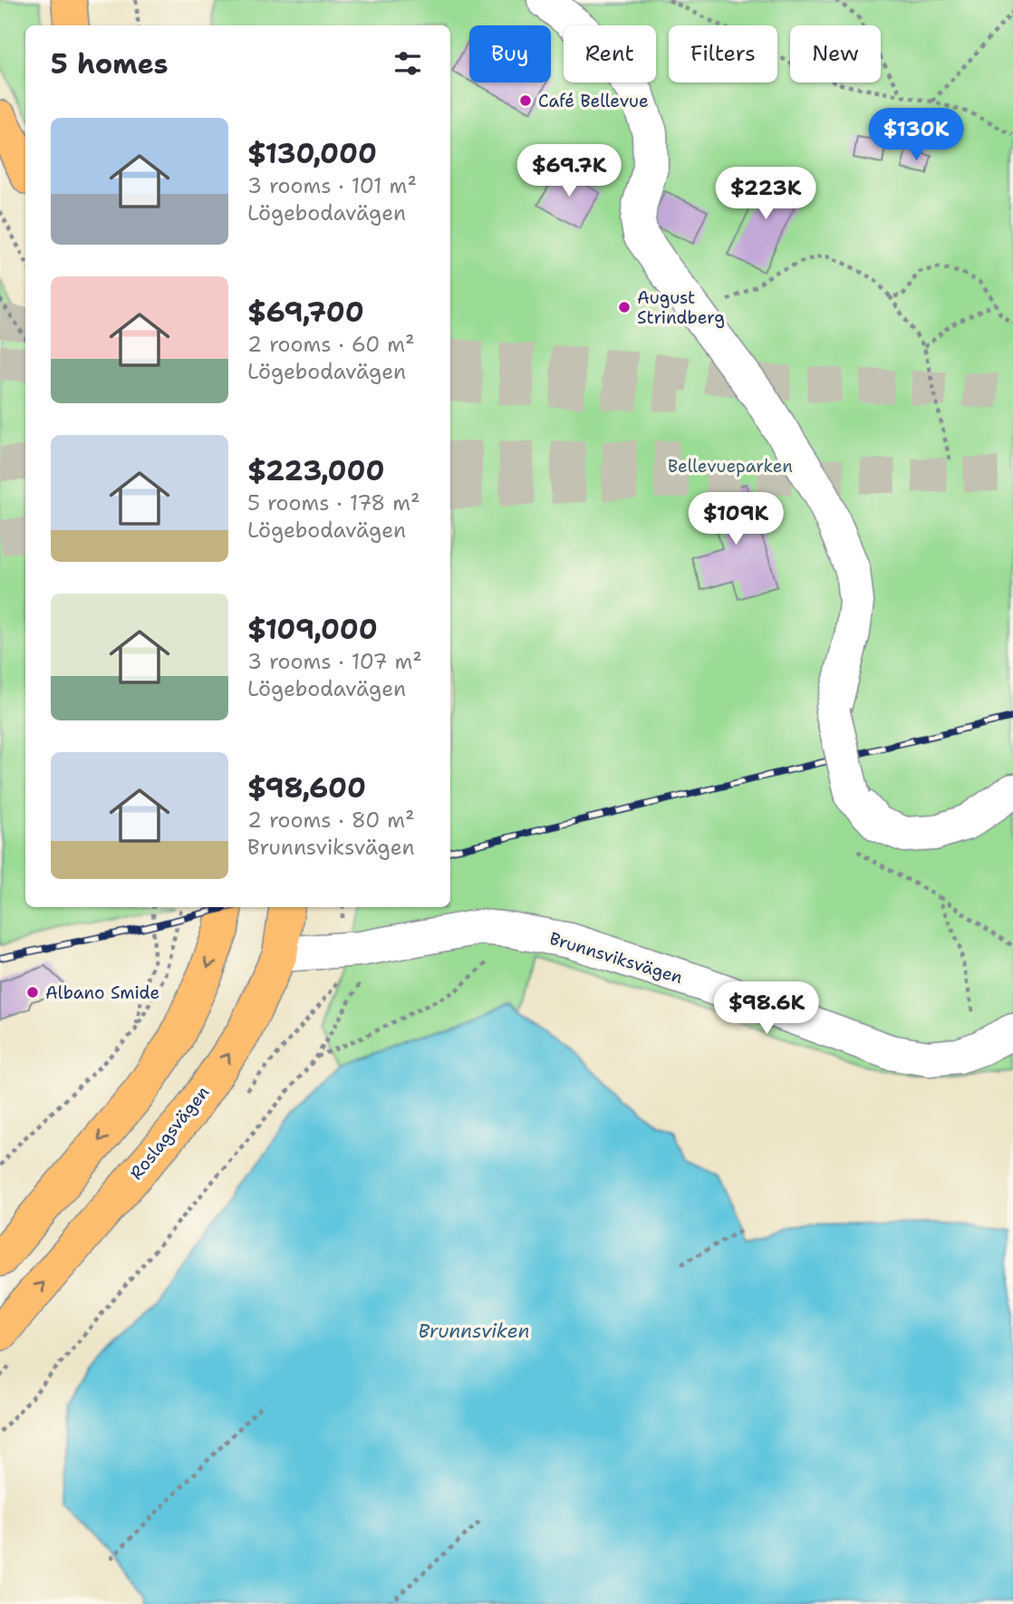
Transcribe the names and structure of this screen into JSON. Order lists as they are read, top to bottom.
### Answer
{
  "streets": {
    "main road": ["Roslagsvägen"],
    "street": ["Brunnsviksvägen"]
  },
  "crossings": [
    ["Brunnsviksvägen", "Roslagsvägen"]
  ],
  "water": ["Brunnsviken"],
  "parks": ["Bellevueparken"],
  "places": ["Café Bellevue", "August Strindberg", "Albano Smide"],
  "page": {
    "chip": [
      "Buy",
      "Rent",
      "Filters",
      "New"
    ],
    "heading": "5 homes",
    "list": [
      {
        "name": "$130,000",
        "note": "3 rooms · 101 m² · Lögebodavägen"
      },
      {
        "name": "$69,700",
        "note": "2 rooms · 60 m² · Lögebodavägen"
      },
      {
        "name": "$223,000",
        "note": "5 rooms · 178 m² · Lögebodavägen"
      },
      {
        "name": "$109,000",
        "note": "3 rooms · 107 m² · Lögebodavägen"
      },
      {
        "name": "$98,600",
        "note": "2 rooms · 80 m² · Brunnsviksvägen"
      }
    ],
    "price": [
      "$130K",
      "$69.7K",
      "$223K",
      "$109K",
      "$98.6K"
    ]
  }
}
